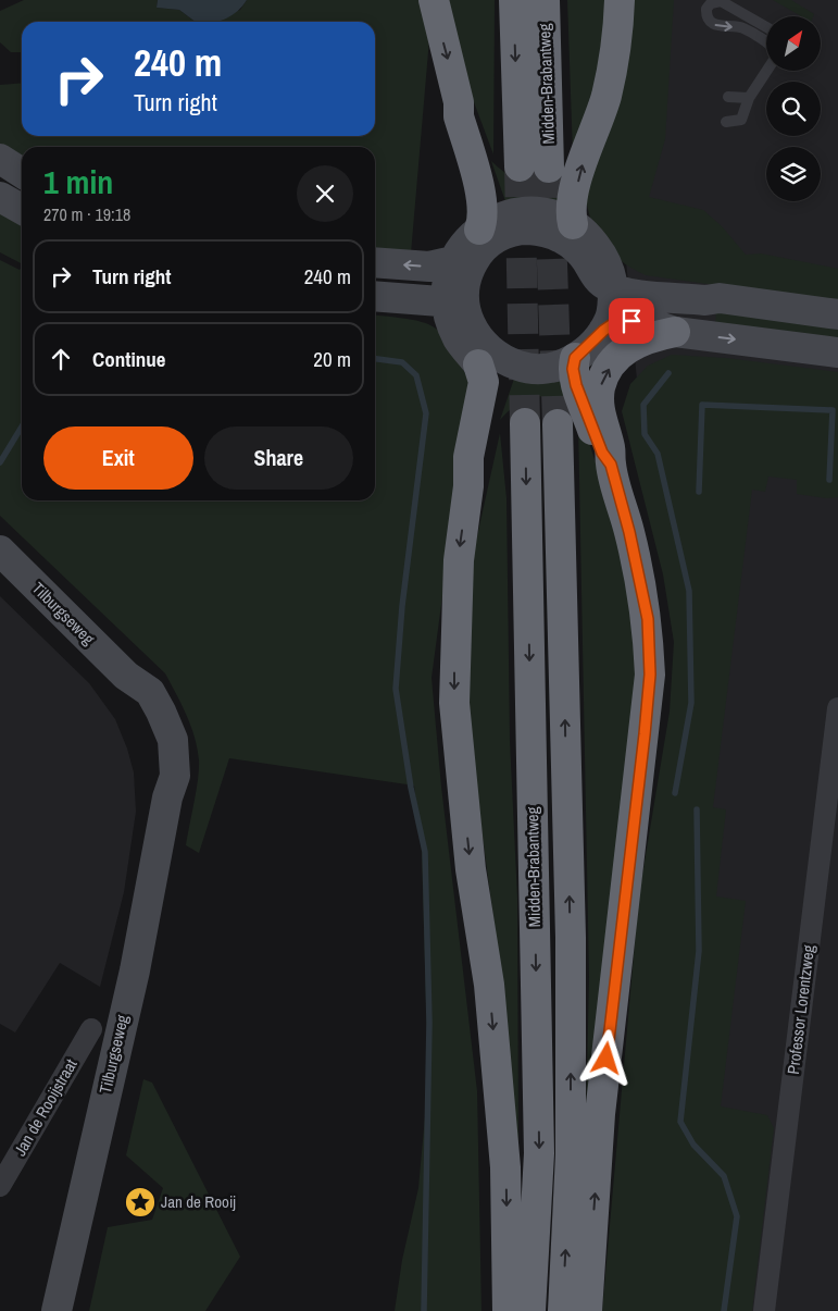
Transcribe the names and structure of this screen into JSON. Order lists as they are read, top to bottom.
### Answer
{
  "streets": {
    "highway": ["Midden-Brabantweg"],
    "main road": ["Tilburgseweg"],
    "street": ["Professor Lorentzweg", "Jan de Rooijstraat"]
  },
  "places": {
    "place": ["Jan de Rooij"]
  },
  "north": "top right",
  "page": {
    "turn": ["240 m", "Turn right"],
    "heading": ["1 min", "270 m · 19:18"],
    "list": [
      {
        "name": "Turn right",
        "value": "240 m"
      },
      {
        "name": "Continue",
        "value": "20 m"
      }
    ],
    "buttons": ["Exit", "Share"]
  }
}
